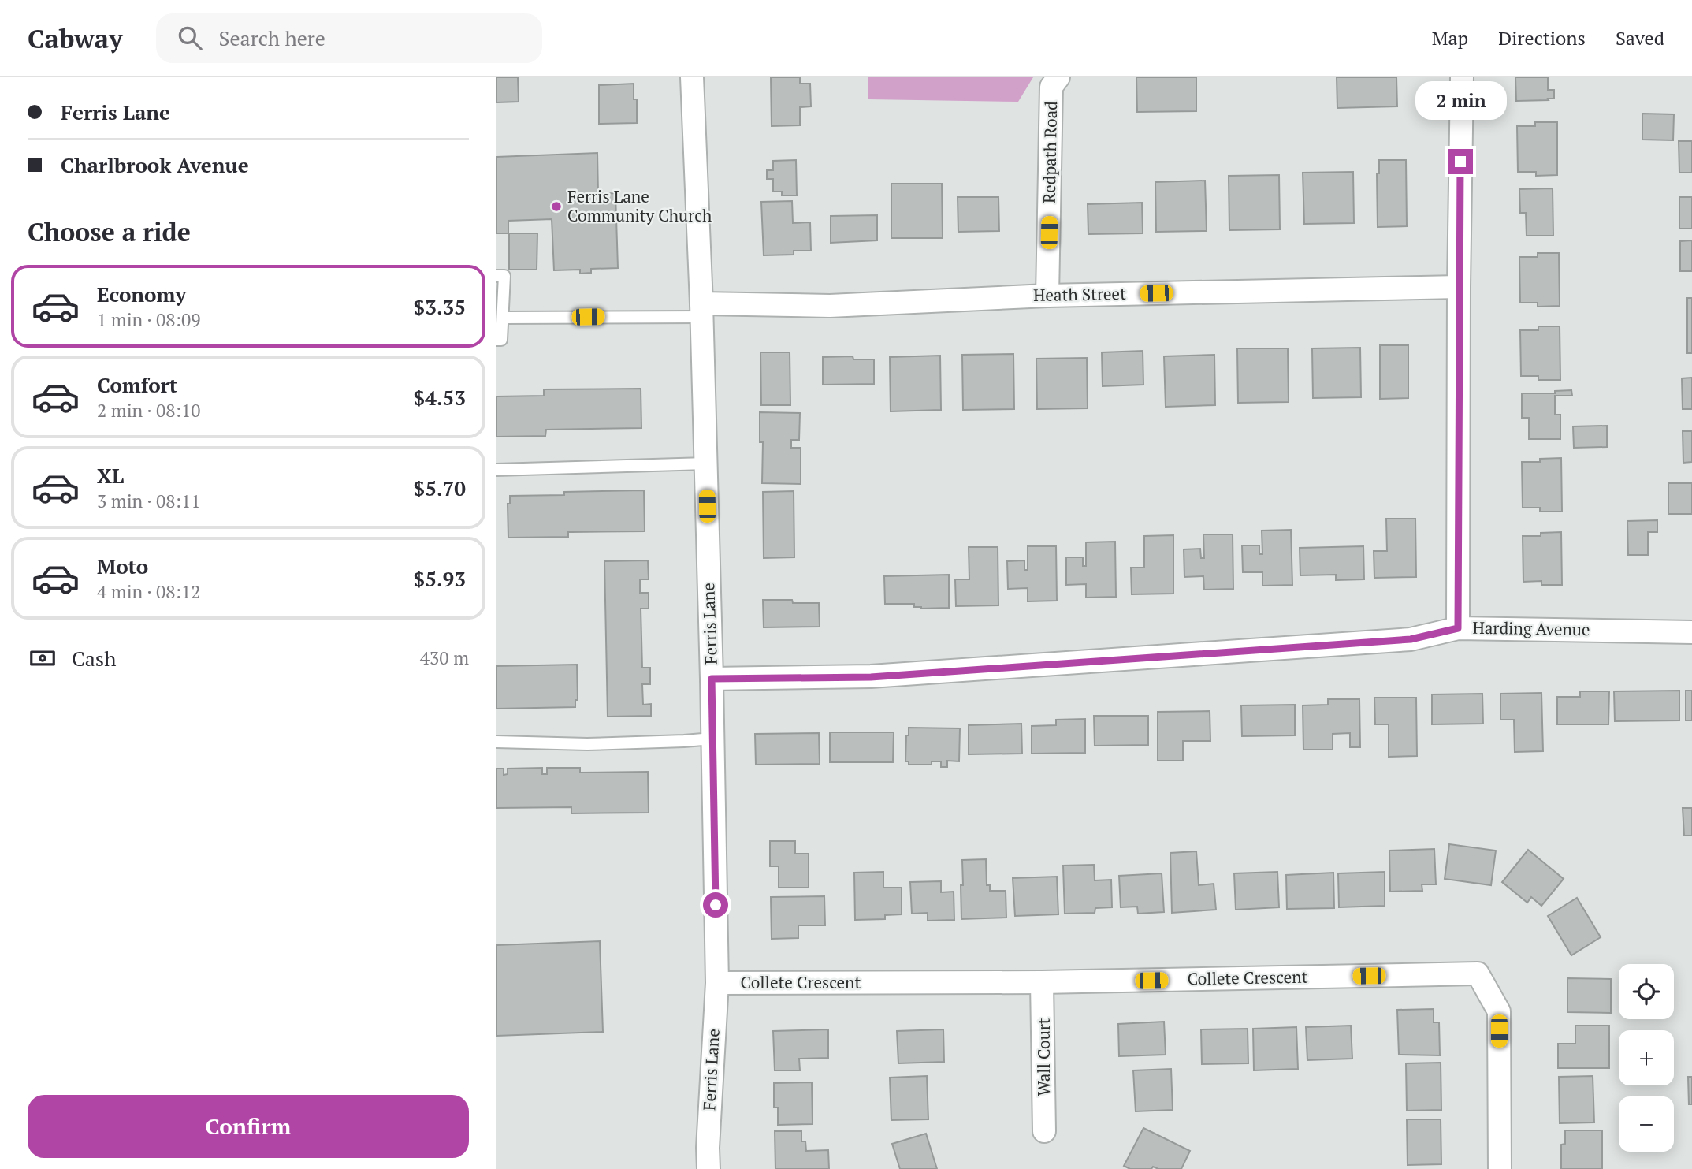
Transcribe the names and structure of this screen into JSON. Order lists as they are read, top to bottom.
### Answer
{
  "streets": {
    "street": [
      "Redpath Road",
      "Heath Street",
      "Ferris Lane",
      "Harding Avenue",
      "Collete Crescent",
      "Wall Court"
    ]
  },
  "crossings": [
    ["Redpath Road", "Heath Street"],
    ["Heath Street", "Ferris Lane"],
    ["Ferris Lane", "Harding Avenue"],
    ["Ferris Lane", "Collete Crescent"],
    ["Collete Crescent", "Wall Court"]
  ],
  "places": ["Ferris Lane Community Church"],
  "page": {
    "header": "Cabway",
    "search": "Search here",
    "nav": ["Map", "Directions", "Saved"],
    "banner": ["Ferris Lane", "Charlbrook Avenue"],
    "bubble": "2 min",
    "heading": "Choose a ride",
    "list": [
      {
        "name": "Economy",
        "note": "1 min · 08:09",
        "value": "$3.35"
      },
      {
        "name": "Comfort",
        "note": "2 min · 08:10",
        "value": "$4.53"
      },
      {
        "name": "XL",
        "note": "3 min · 08:11",
        "value": "$5.70"
      },
      {
        "name": "Moto",
        "note": "4 min · 08:12",
        "value": "$5.93"
      }
    ],
    "pay": ["Cash", "430 m"],
    "map_buttons": ["+", "−"],
    "buttons": "Confirm"
  }
}
